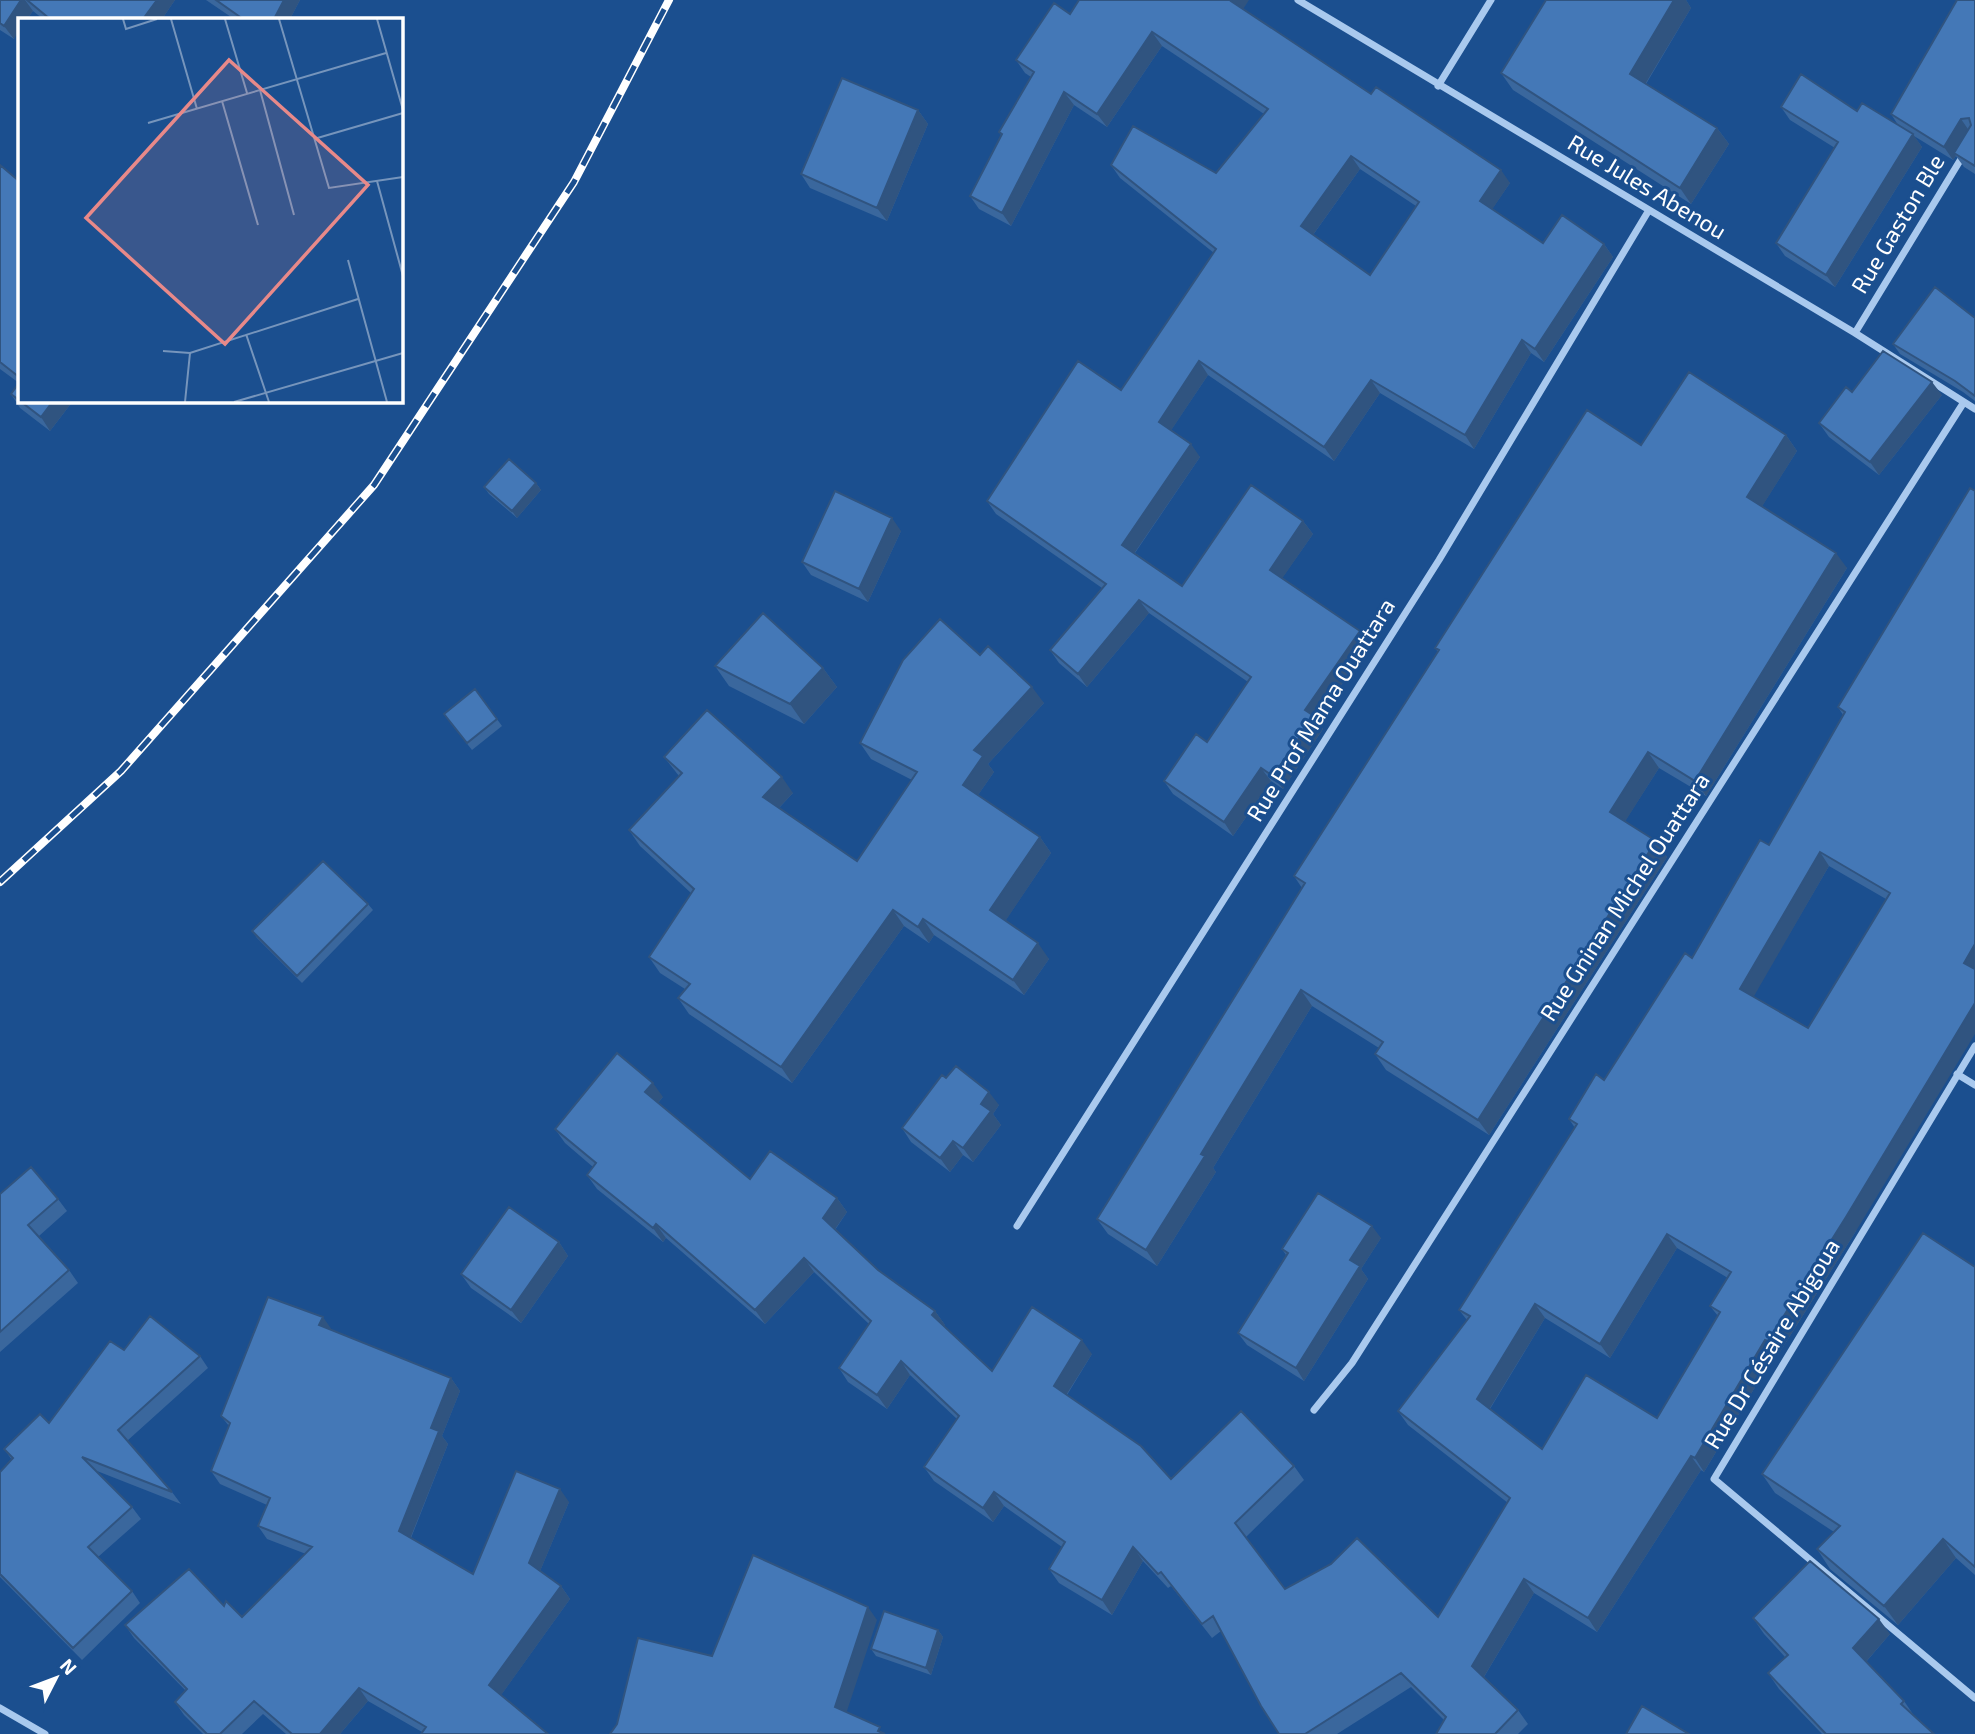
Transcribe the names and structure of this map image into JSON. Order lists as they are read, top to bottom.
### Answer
{
  "streets": {
    "street": [
      "Rue Jules Abenou",
      "Rue Gaston Ble",
      "Rue Prof Mama Ouattara",
      "Rue Gninan Michel Ouattara",
      "Rue Dr Césaire Abigoua"
    ]
  },
  "crossings": [
    ["Rue Jules Abenou", "Rue Gaston Ble"],
    ["Rue Jules Abenou", "Rue Prof Mama Ouattara"],
    ["Rue Jules Abenou", "Rue Gninan Michel Ouattara"]
  ],
  "north": "top right"
}
